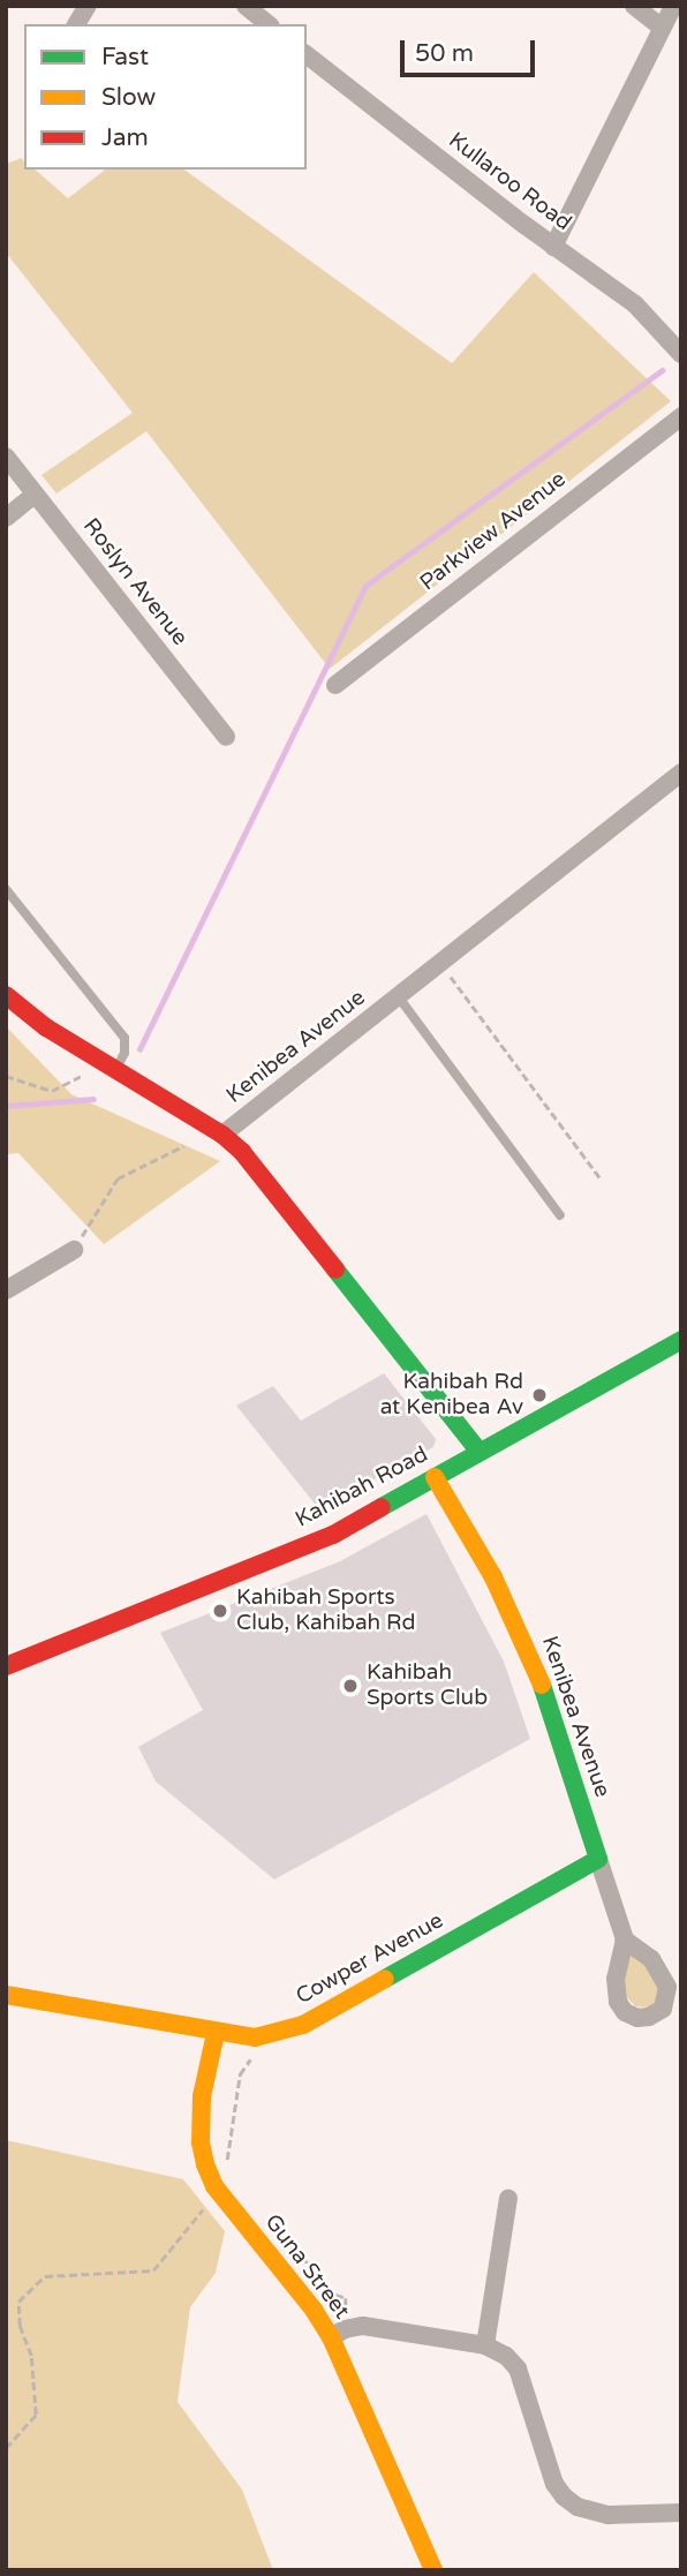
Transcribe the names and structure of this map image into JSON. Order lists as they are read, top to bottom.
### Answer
{
  "streets": {
    "main road": [
      "Kenibea Avenue",
      "Kahibah Road",
      "Cowper Avenue",
      "Guna Street"
    ],
    "street": ["Kullaroo Road", "Parkview Avenue", "Roslyn Avenue"]
  },
  "crossings": [
    ["Kenibea Avenue", "Kahibah Road"],
    ["Kenibea Avenue", "Cowper Avenue"],
    ["Cowper Avenue", "Guna Street"]
  ],
  "places": ["Kahibah Rd at Kenibea Av", "Kahibah Sports Club, Kahibah Rd", "Kahibah Sports Club"],
  "legend": ["Fast", "Slow", "Jam"],
  "scale_bar": "50 m"
}
